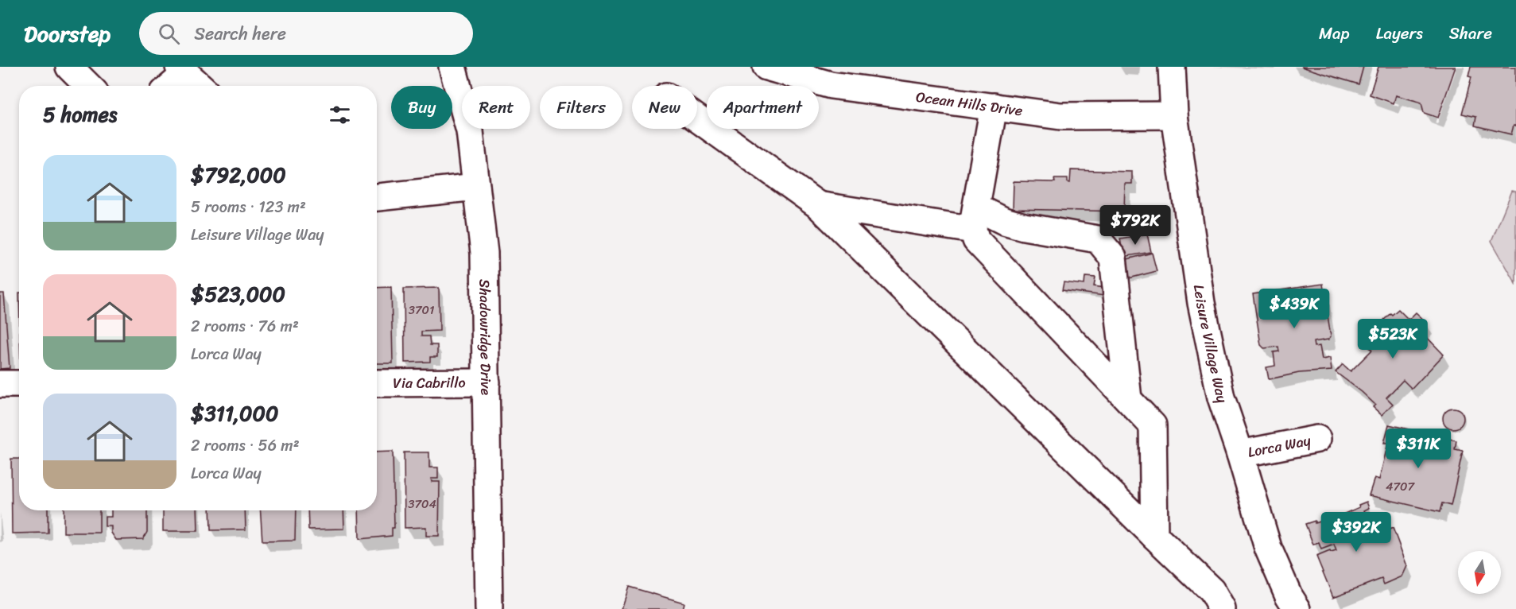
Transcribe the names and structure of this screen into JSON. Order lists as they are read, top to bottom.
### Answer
{
  "streets": {
    "street": [
      "Ocean Hills Drive",
      "Shadowridge Drive",
      "Leisure Village Way",
      "Via Cabrillo",
      "Lorca Way"
    ]
  },
  "crossings": [
    ["Ocean Hills Drive", "Leisure Village Way"],
    ["Shadowridge Drive", "Via Cabrillo"],
    ["Leisure Village Way", "Lorca Way"]
  ],
  "house_numbers": ["3701", "4707", "3704"],
  "north": "bottom",
  "page": {
    "header": "Doorstep",
    "search": "Search here",
    "nav": ["Map", "Layers", "Share"],
    "chip": [
      "Buy",
      "Rent",
      "Filters",
      "New",
      "Apartment"
    ],
    "heading": "5 homes",
    "list": [
      {
        "name": "$792,000",
        "note": "5 rooms · 123 m² · Leisure Village Way"
      },
      {
        "name": "$523,000",
        "note": "2 rooms · 76 m² · Lorca Way"
      },
      {
        "name": "$311,000",
        "note": "2 rooms · 56 m² · Lorca Way"
      }
    ],
    "price": [
      "$792K",
      "$439K",
      "$523K",
      "$311K",
      "$392K"
    ]
  }
}
